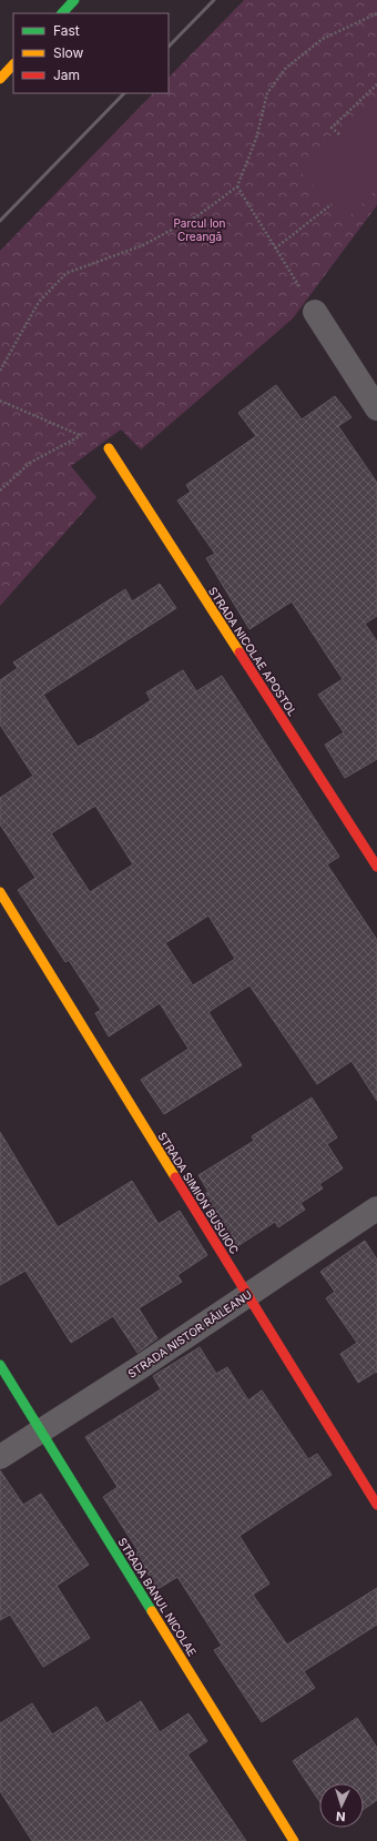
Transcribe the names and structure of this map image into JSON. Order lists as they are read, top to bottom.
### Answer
{
  "streets": {
    "street": [
      "STRADA NICOLAE APOSTOL",
      "STRADA SIMION BUSUIOC",
      "STRADA NISTOR RĂILEANU",
      "STRADA BANUL NICOLAE"
    ]
  },
  "crossings": [
    ["STRADA SIMION BUSUIOC", "STRADA NISTOR RĂILEANU"],
    ["STRADA NISTOR RĂILEANU", "STRADA BANUL NICOLAE"]
  ],
  "parks": ["Parcul Ion Creangă"],
  "legend": ["Fast", "Slow", "Jam"],
  "north": "bottom"
}
